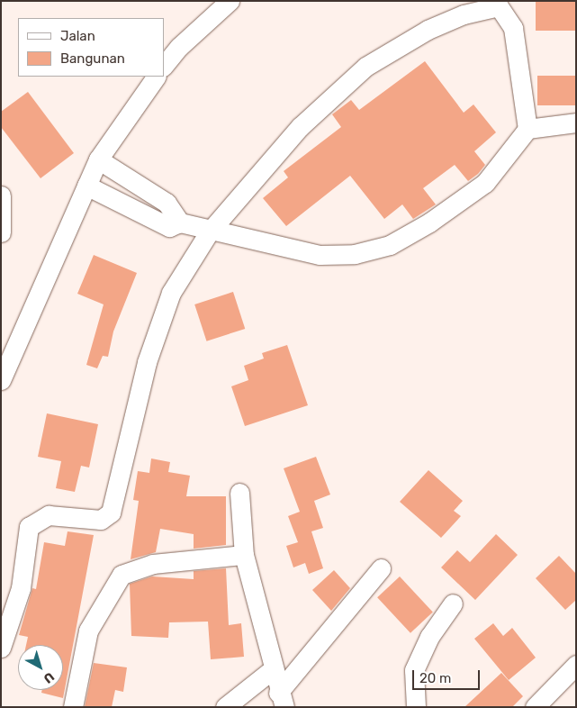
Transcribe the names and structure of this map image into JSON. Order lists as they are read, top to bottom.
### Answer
{
  "legend": ["Jalan", "Bangunan"],
  "scale_bar": "20 m",
  "north": "bottom right"
}
